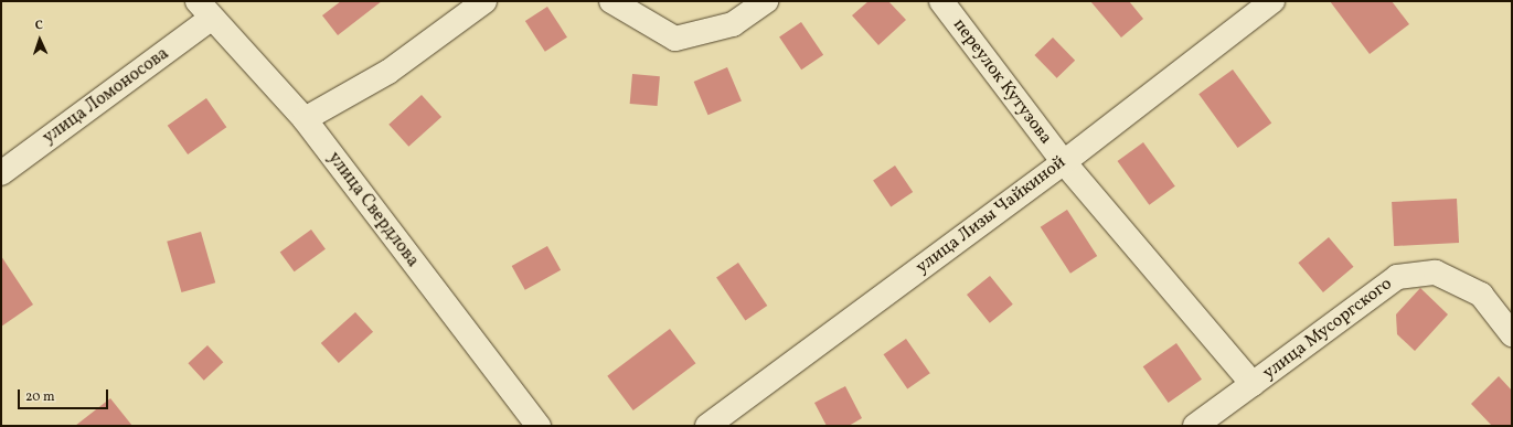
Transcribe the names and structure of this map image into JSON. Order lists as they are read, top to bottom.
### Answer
{
  "streets": {
    "street": [
      "переулок Кутузова",
      "улица Ломоносова",
      "улица Свердлова",
      "улица Лизы Чайкиной",
      "улица Мусоргского"
    ]
  },
  "crossings": [
    ["переулок Кутузова", "улица Лизы Чайкиной"],
    ["переулок Кутузова", "улица Мусоргского"],
    ["улица Ломоносова", "улица Свердлова"],
    ["улица Лизы Чайкиной", "улица Мусоргского"]
  ],
  "scale_bar": "20 m",
  "north": "top"
}
